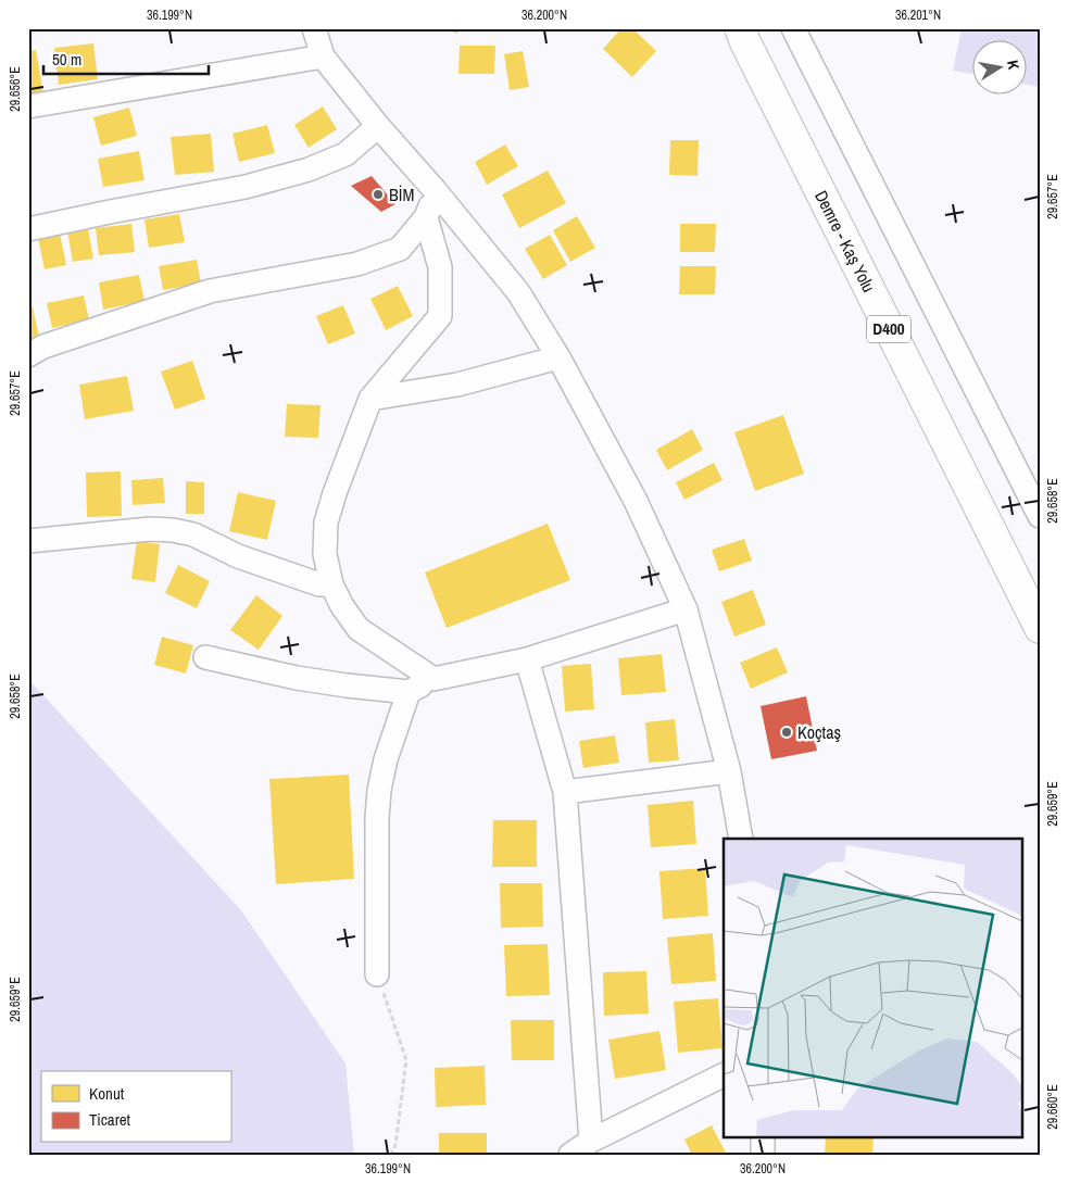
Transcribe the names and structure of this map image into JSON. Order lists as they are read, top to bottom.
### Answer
{
  "streets": {
    "highway": ["Demre - Kaş Yolu", "D400"]
  },
  "places": ["BİM", "Koçtaş"],
  "legend": ["Konut", "Ticaret"],
  "scale_bar": "50 m",
  "north": "right",
  "coordinates": [
    "36.199°N",
    "36.200°N",
    "36.201°N",
    "29.656°E",
    "29.657°E",
    "29.658°E",
    "29.659°E",
    "29.660°E"
  ]
}
